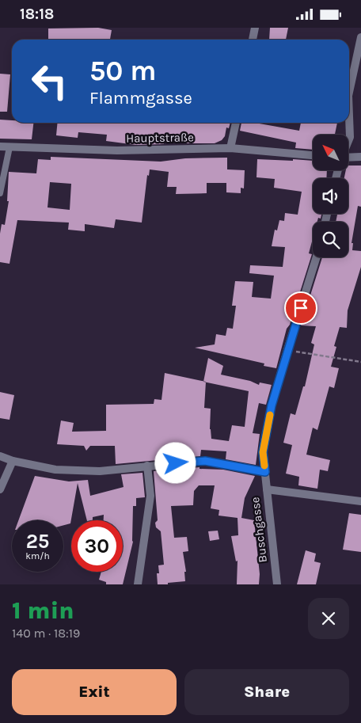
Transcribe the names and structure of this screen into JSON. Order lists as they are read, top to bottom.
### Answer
{
  "streets": {
    "street": ["Hauptstraße", "Buschgasse"]
  },
  "north": "top left",
  "page": {
    "status": "18:18",
    "turn": ["50 m", "Flammgasse"],
    "speed": "25 km/h",
    "limit": "30",
    "heading": ["1 min", "140 m · 18:19"],
    "buttons": ["Exit", "Share"]
  }
}
